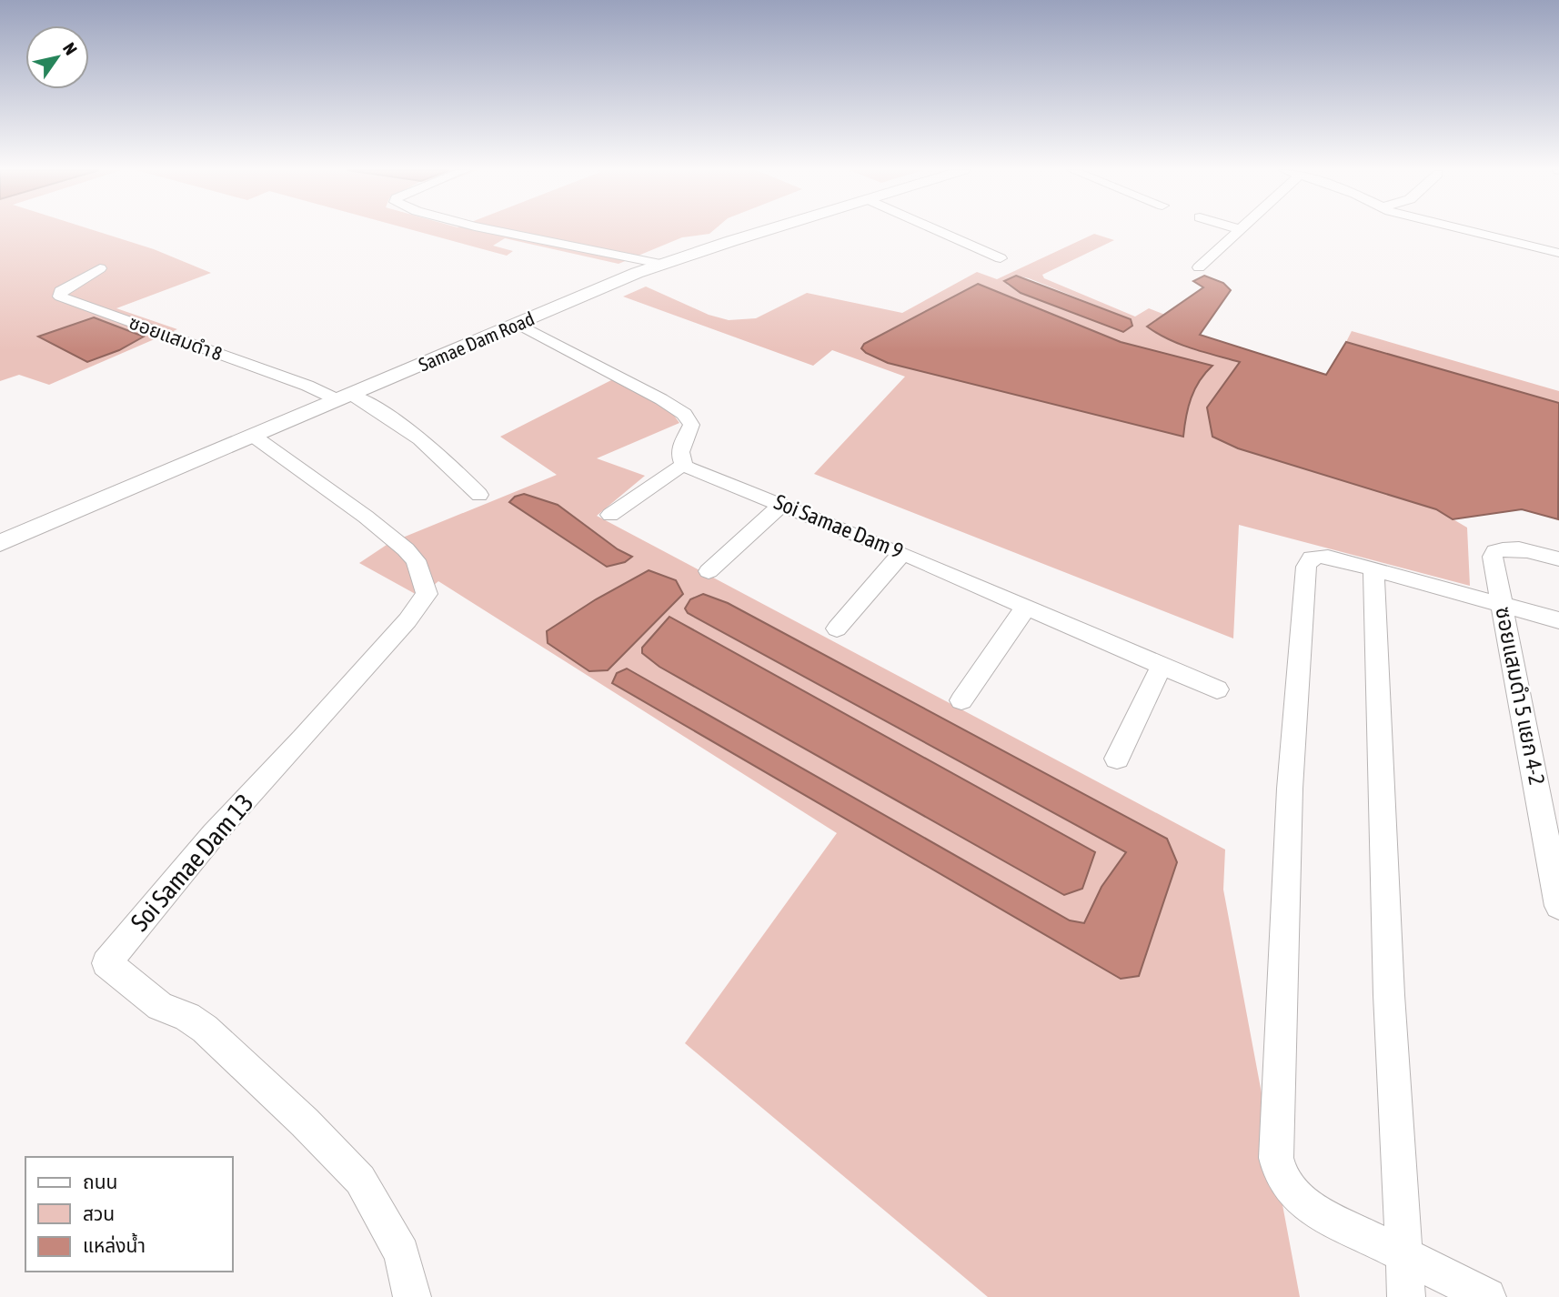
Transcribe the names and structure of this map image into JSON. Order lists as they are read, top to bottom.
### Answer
{
  "streets": {
    "street": [
      "ซอยแสมดำ 8",
      "Samae Dam Road",
      "Soi Samae Dam 9",
      "ซอยแสมดำ 5 แยก 4-2",
      "Soi Samae Dam 13"
    ]
  },
  "crossings": [
    ["ซอยแสมดำ 8", "Samae Dam Road"],
    ["Samae Dam Road", "Soi Samae Dam 13"]
  ],
  "legend": ["ถนน", "สวน", "แหล่งน้ำ"],
  "north": "top right"
}
